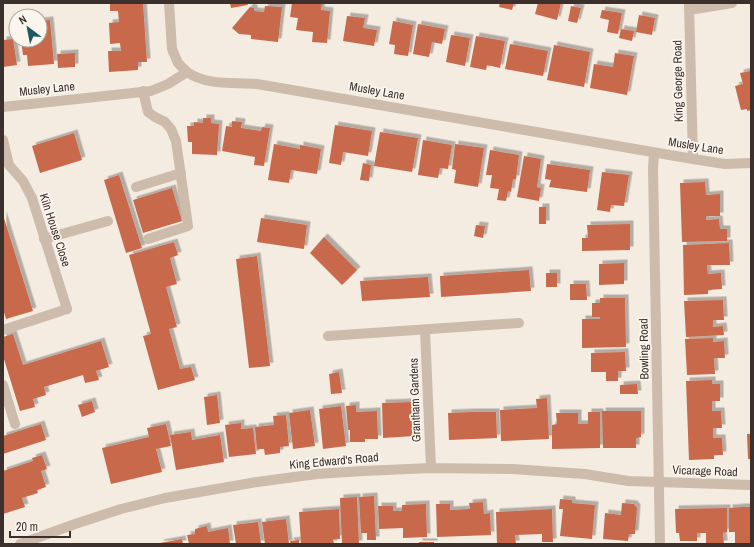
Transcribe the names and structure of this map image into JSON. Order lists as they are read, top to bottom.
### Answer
{
  "streets": {
    "street": [
      "King George Road",
      "Musley Lane",
      "Kiln House Close",
      "Bowling Road",
      "Grantham Gardens",
      "King Edward's Road",
      "Vicarage Road"
    ]
  },
  "crossings": [
    ["King George Road", "Musley Lane"],
    ["Musley Lane", "Bowling Road"],
    ["Bowling Road", "King Edward's Road"],
    ["Bowling Road", "Vicarage Road"],
    ["Grantham Gardens", "King Edward's Road"],
    ["King Edward's Road", "Vicarage Road"]
  ],
  "scale_bar": "20 m",
  "north": "top left"
}
